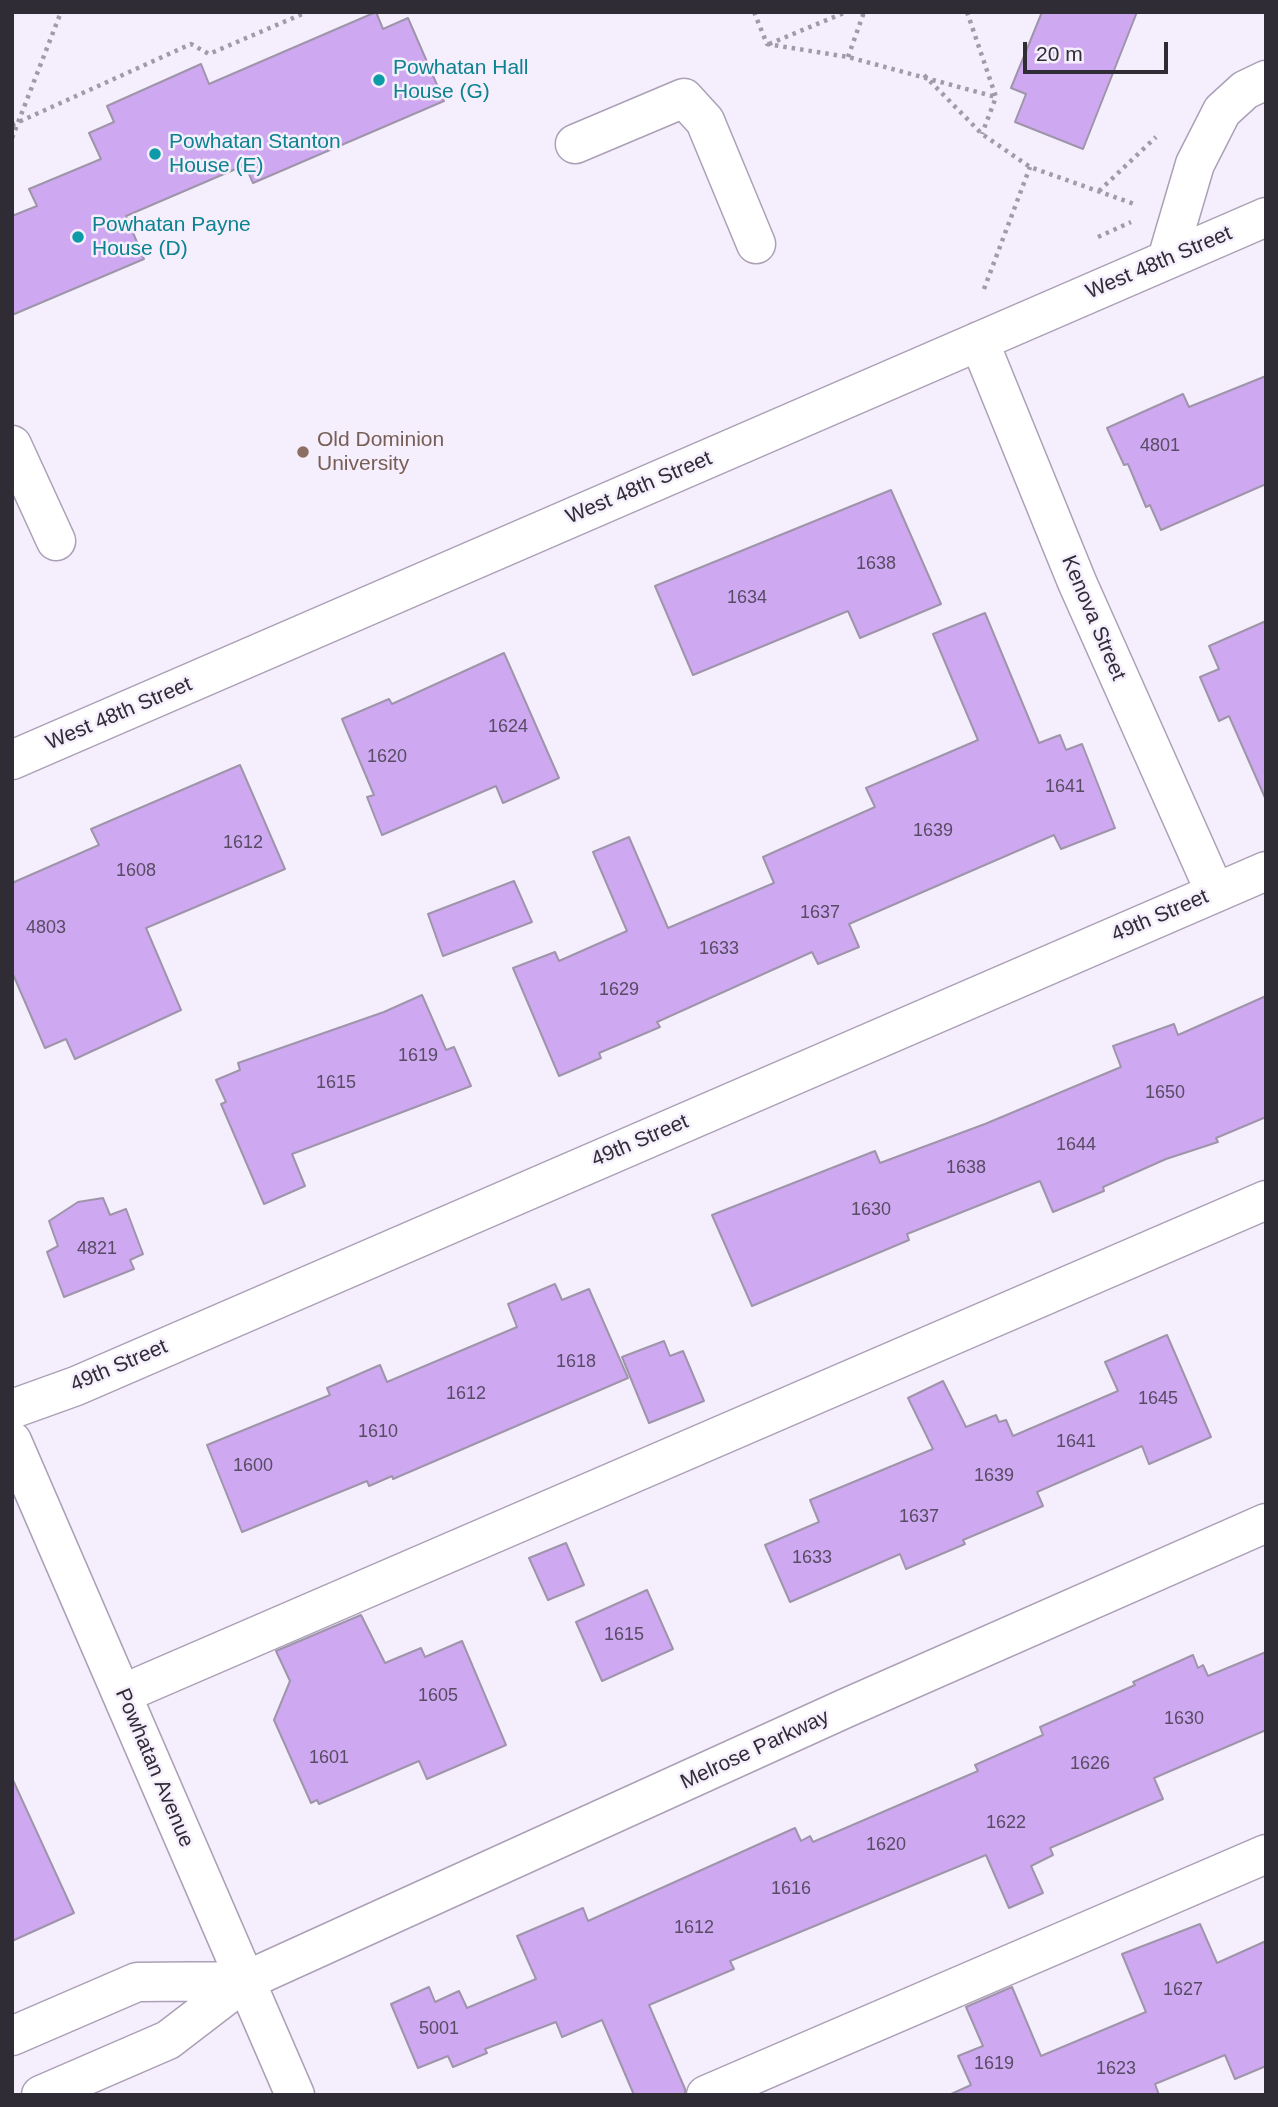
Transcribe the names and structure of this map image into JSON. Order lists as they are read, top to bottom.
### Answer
{
  "streets": {
    "street": [
      "West 48th Street",
      "Kenova Street",
      "49th Street",
      "Melrose Parkway",
      "Powhatan Avenue"
    ]
  },
  "crossings": [
    ["West 48th Street", "Kenova Street"],
    ["Kenova Street", "49th Street"],
    ["Melrose Parkway", "Powhatan Avenue"]
  ],
  "places": [
    "Powhatan Hall House (G)",
    "Powhatan Stanton House (E)",
    "Powhatan Payne House (D)",
    "Old Dominion University"
  ],
  "house_numbers": [
    "4801",
    "1638",
    "1634",
    "1624",
    "1620",
    "1641",
    "1639",
    "1612",
    "1608",
    "1637",
    "4803",
    "1633",
    "1629",
    "1619",
    "1615",
    "1650",
    "1644",
    "1638",
    "1630",
    "4821",
    "1618",
    "1612",
    "1645",
    "1610",
    "1641",
    "1600",
    "1639",
    "1637",
    "1633",
    "1615",
    "1605",
    "1630",
    "1601",
    "1626",
    "1622",
    "1620",
    "1616",
    "1612",
    "1627",
    "5001",
    "1619",
    "1623"
  ],
  "scale_bar": "20 m"
}
